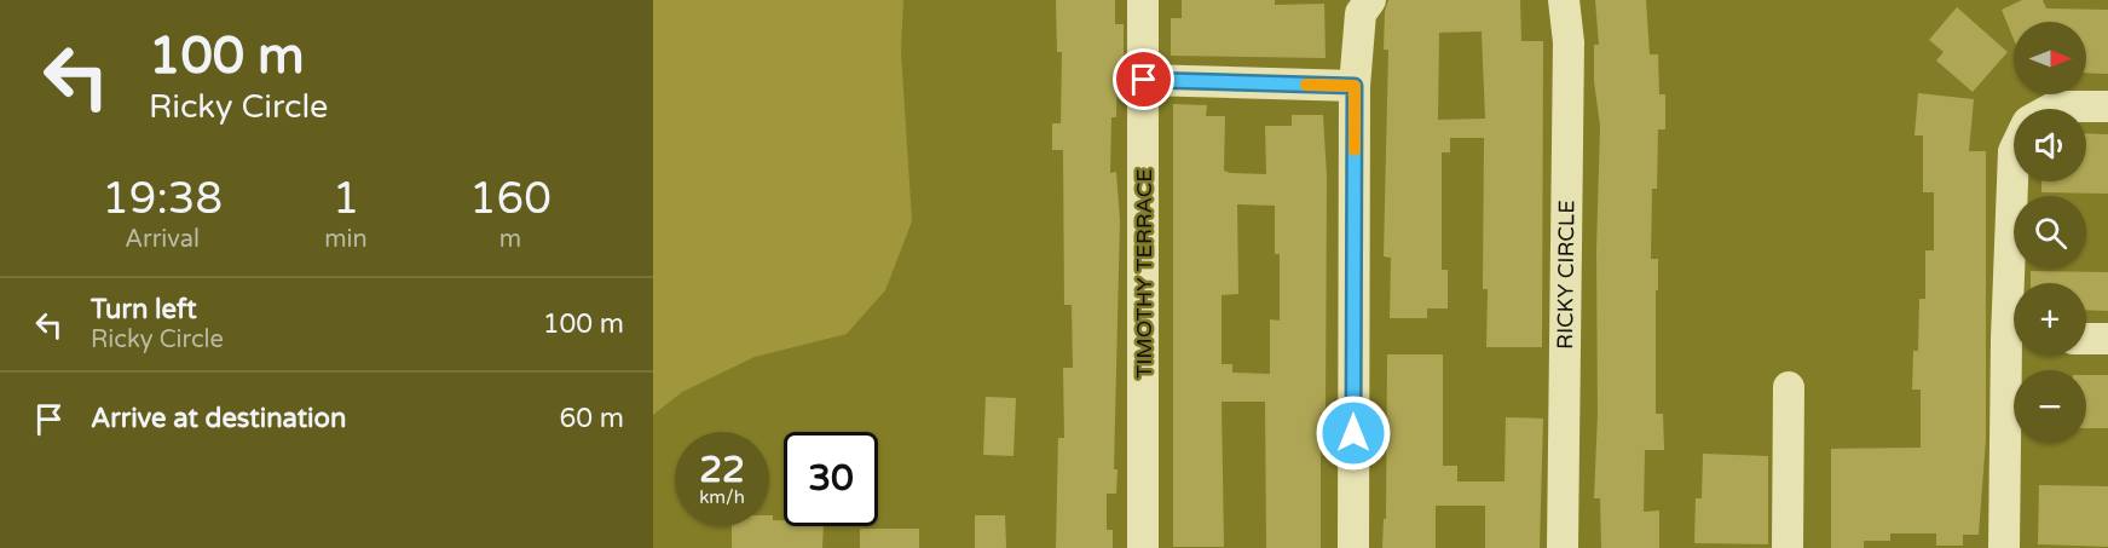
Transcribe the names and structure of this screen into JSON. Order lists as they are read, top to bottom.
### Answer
{
  "streets": {
    "street": ["TIMOTHY TERRACE", "RICKY CIRCLE"]
  },
  "north": "right",
  "page": {
    "turn": ["100 m", "Ricky Circle"],
    "map_buttons": ["+", "−"],
    "eta": [
      "19:38",
      "Arrival",
      "1",
      "min",
      "160",
      "m"
    ],
    "list": [
      {
        "name": "Turn left",
        "note": "Ricky Circle",
        "value": "100 m"
      },
      {
        "name": "Arrive at destination",
        "value": "60 m"
      }
    ],
    "speed": "22 km/h",
    "limit": "30"
  }
}
